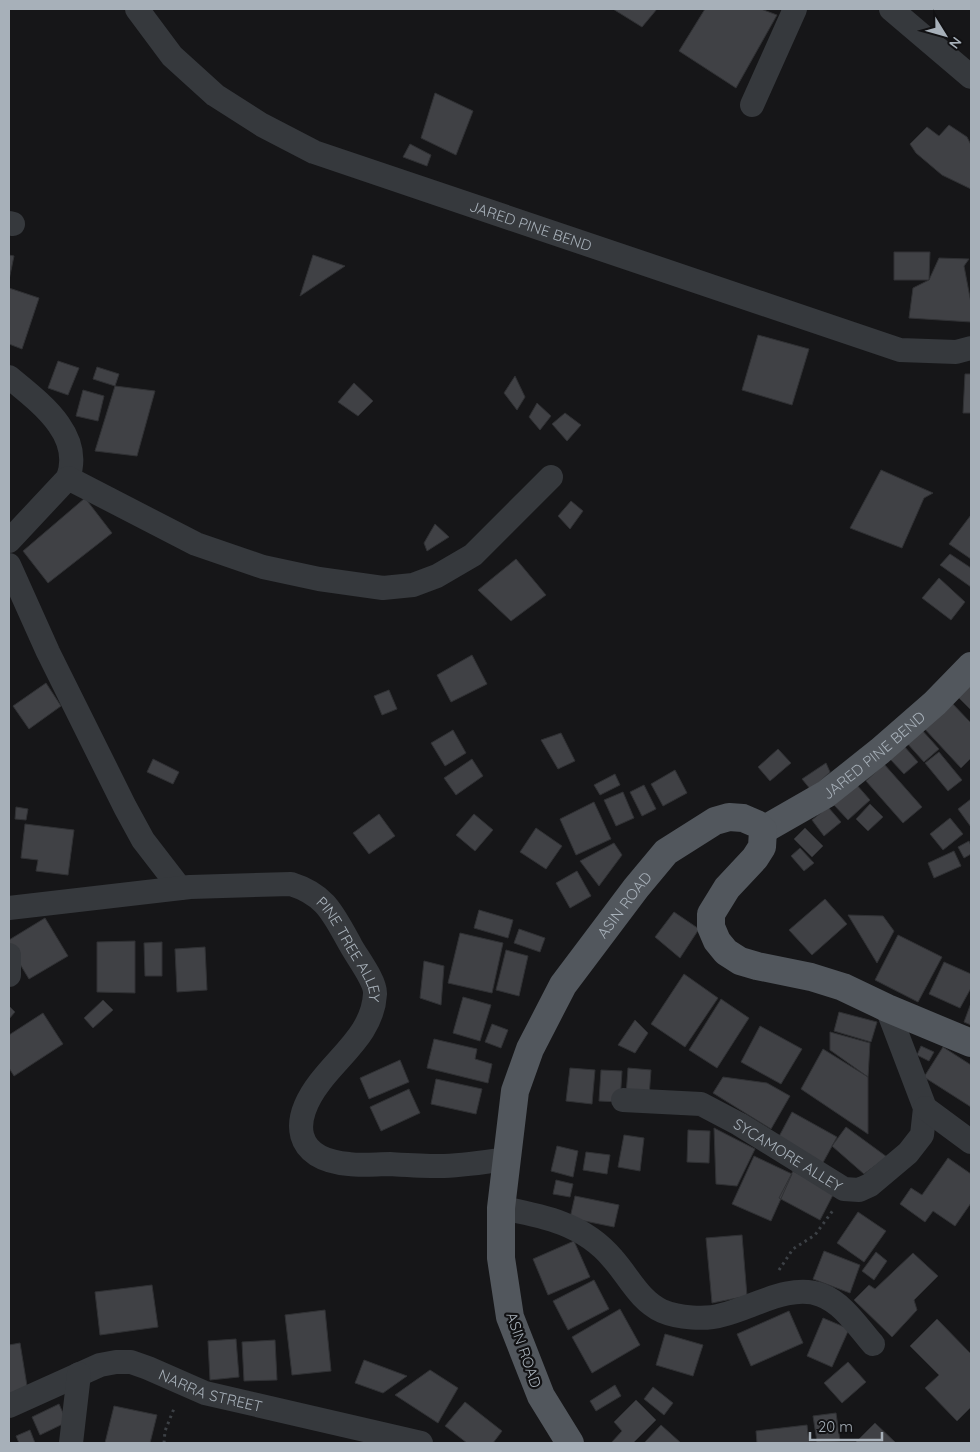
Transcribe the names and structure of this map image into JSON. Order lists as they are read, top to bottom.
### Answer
{
  "streets": {
    "main road": ["JARED PINE BEND", "ASIN ROAD"],
    "street": ["PINE TREE ALLEY", "SYCAMORE ALLEY", "NARRA STREET"]
  },
  "crossings": [
    ["JARED PINE BEND", "ASIN ROAD"],
    ["ASIN ROAD", "PINE TREE ALLEY"]
  ],
  "scale_bar": "20 m",
  "north": "bottom right"
}
